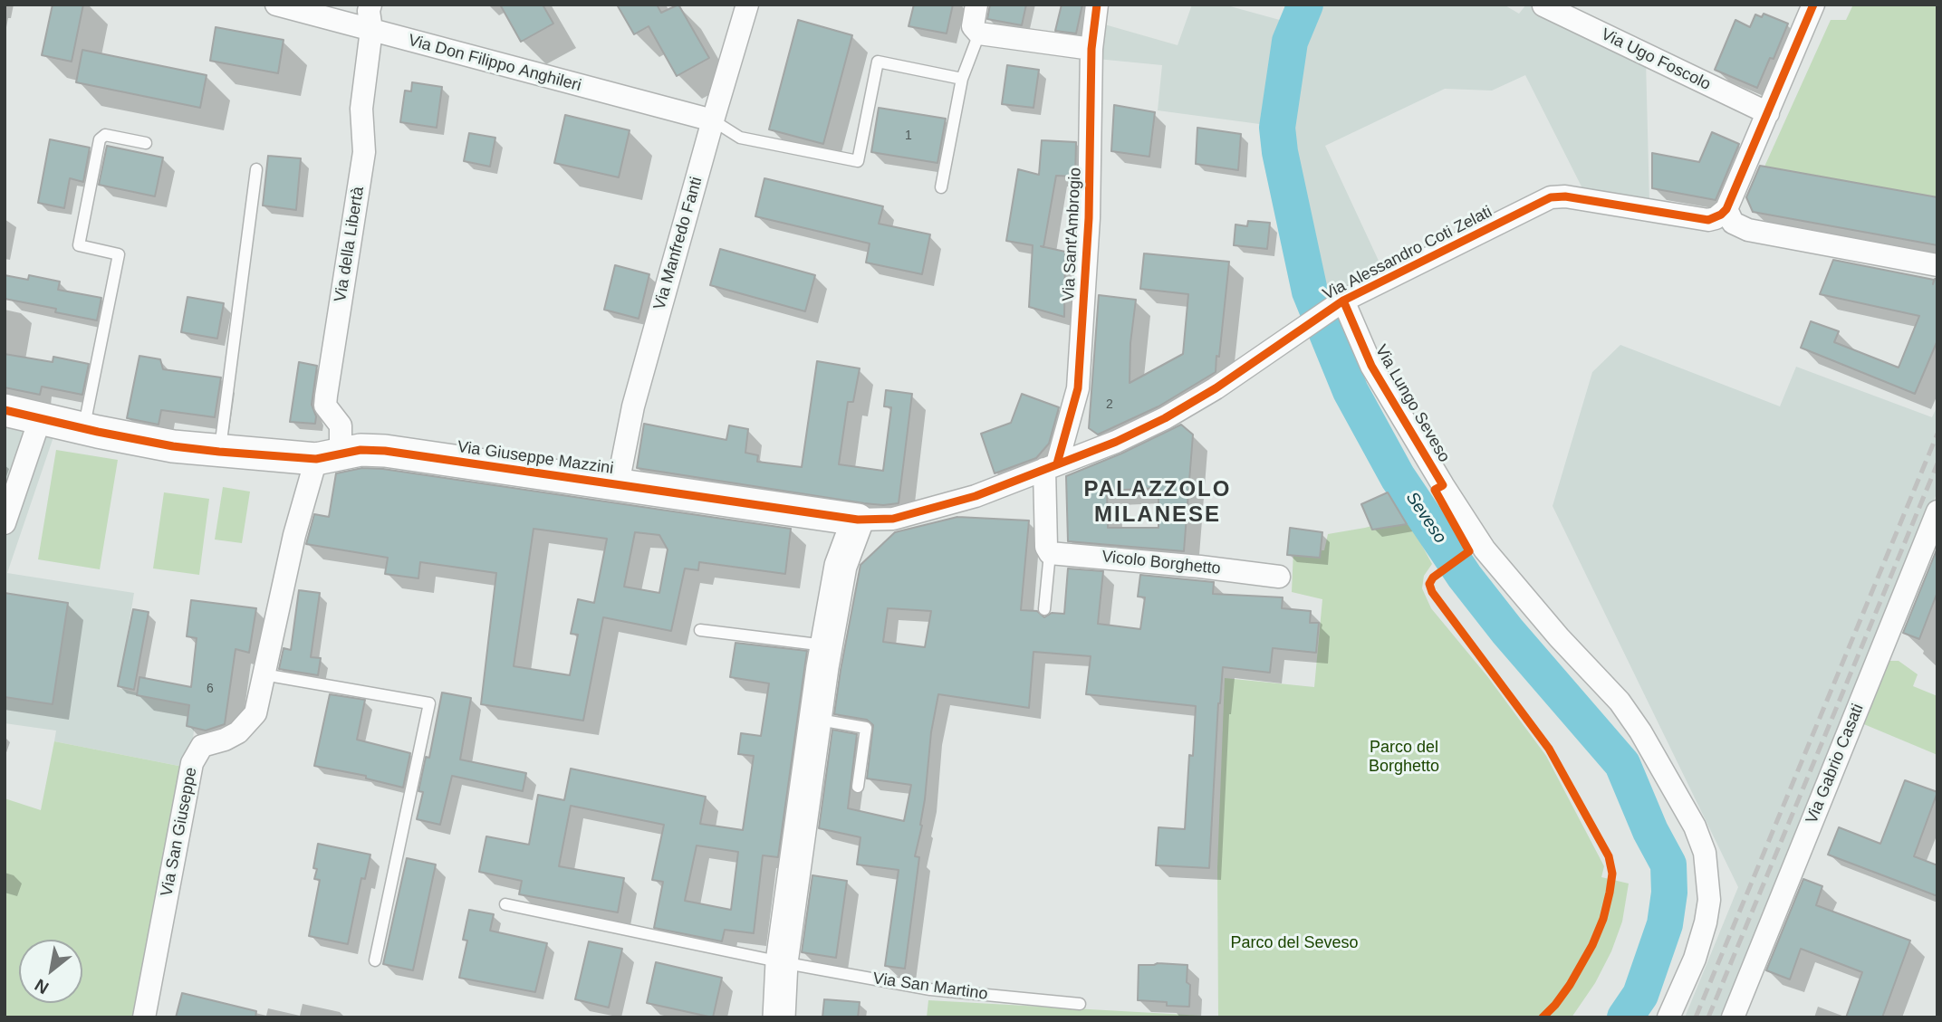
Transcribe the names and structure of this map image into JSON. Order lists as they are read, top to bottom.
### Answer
{
  "streets": {
    "street": [
      "Via Ugo Foscolo",
      "Via Don Filippo Anghileri",
      "Via Sant'Ambrogio",
      "Via Manfredo Fanti",
      "Via della Libertà",
      "Via Alessandro Coti Zelati",
      "Via Lungo Seveso",
      "Via Giuseppe Mazzini",
      "Vicolo Borghetto",
      "Via Gabrio Casati",
      "Via San Giuseppe"
    ],
    "lane": ["Via San Martino"]
  },
  "crossings": [
    ["Via Don Filippo Anghileri", "Via Manfredo Fanti"],
    ["Via Don Filippo Anghileri", "Via della Libertà"],
    ["Via Sant'Ambrogio", "Via Alessandro Coti Zelati"],
    ["Via Sant'Ambrogio", "Via Giuseppe Mazzini"],
    ["Via Sant'Ambrogio", "Vicolo Borghetto"],
    ["Via Manfredo Fanti", "Via Giuseppe Mazzini"],
    ["Via della Libertà", "Via Giuseppe Mazzini"],
    ["Via della Libertà", "Via San Giuseppe"],
    ["Via Alessandro Coti Zelati", "Via Lungo Seveso"],
    ["Via Alessandro Coti Zelati", "Via Giuseppe Mazzini"],
    ["Via Giuseppe Mazzini", "Via San Giuseppe"]
  ],
  "districts": ["PALAZZOLO MILANESE"],
  "water": ["Seveso"],
  "parks": ["Parco del Borghetto", "Parco del Seveso"],
  "house_numbers": ["1", "2", "6"],
  "north": "bottom left"
}
